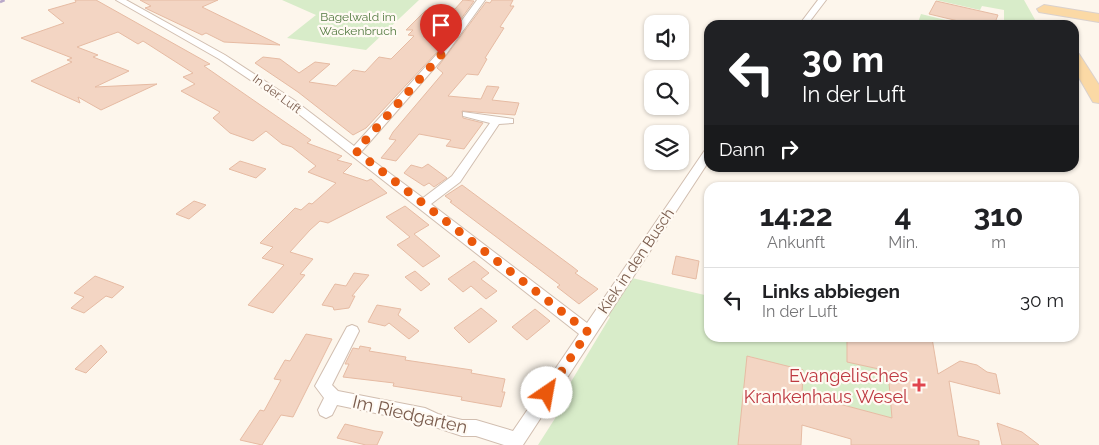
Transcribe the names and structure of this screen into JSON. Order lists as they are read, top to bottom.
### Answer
{
  "streets": {
    "street": ["In der Luft", "Kiek in den Busch", "Im Riedgarten"]
  },
  "crossings": [
    ["In der Luft", "Kiek in den Busch"],
    ["Kiek in den Busch", "Im Riedgarten"]
  ],
  "parks": ["Bagelwald im Wackenbruch"],
  "places": {
    "health": ["Evangelisches Krankenhaus Wesel"]
  },
  "page": {
    "turn": ["30 m", "In der Luft"],
    "then": "Dann",
    "eta": [
      "14:22",
      "Ankunft",
      "4",
      "Min.",
      "310",
      "m"
    ],
    "list": [
      {
        "name": "Links abbiegen",
        "note": "In der Luft",
        "value": "30 m"
      }
    ]
  }
}
